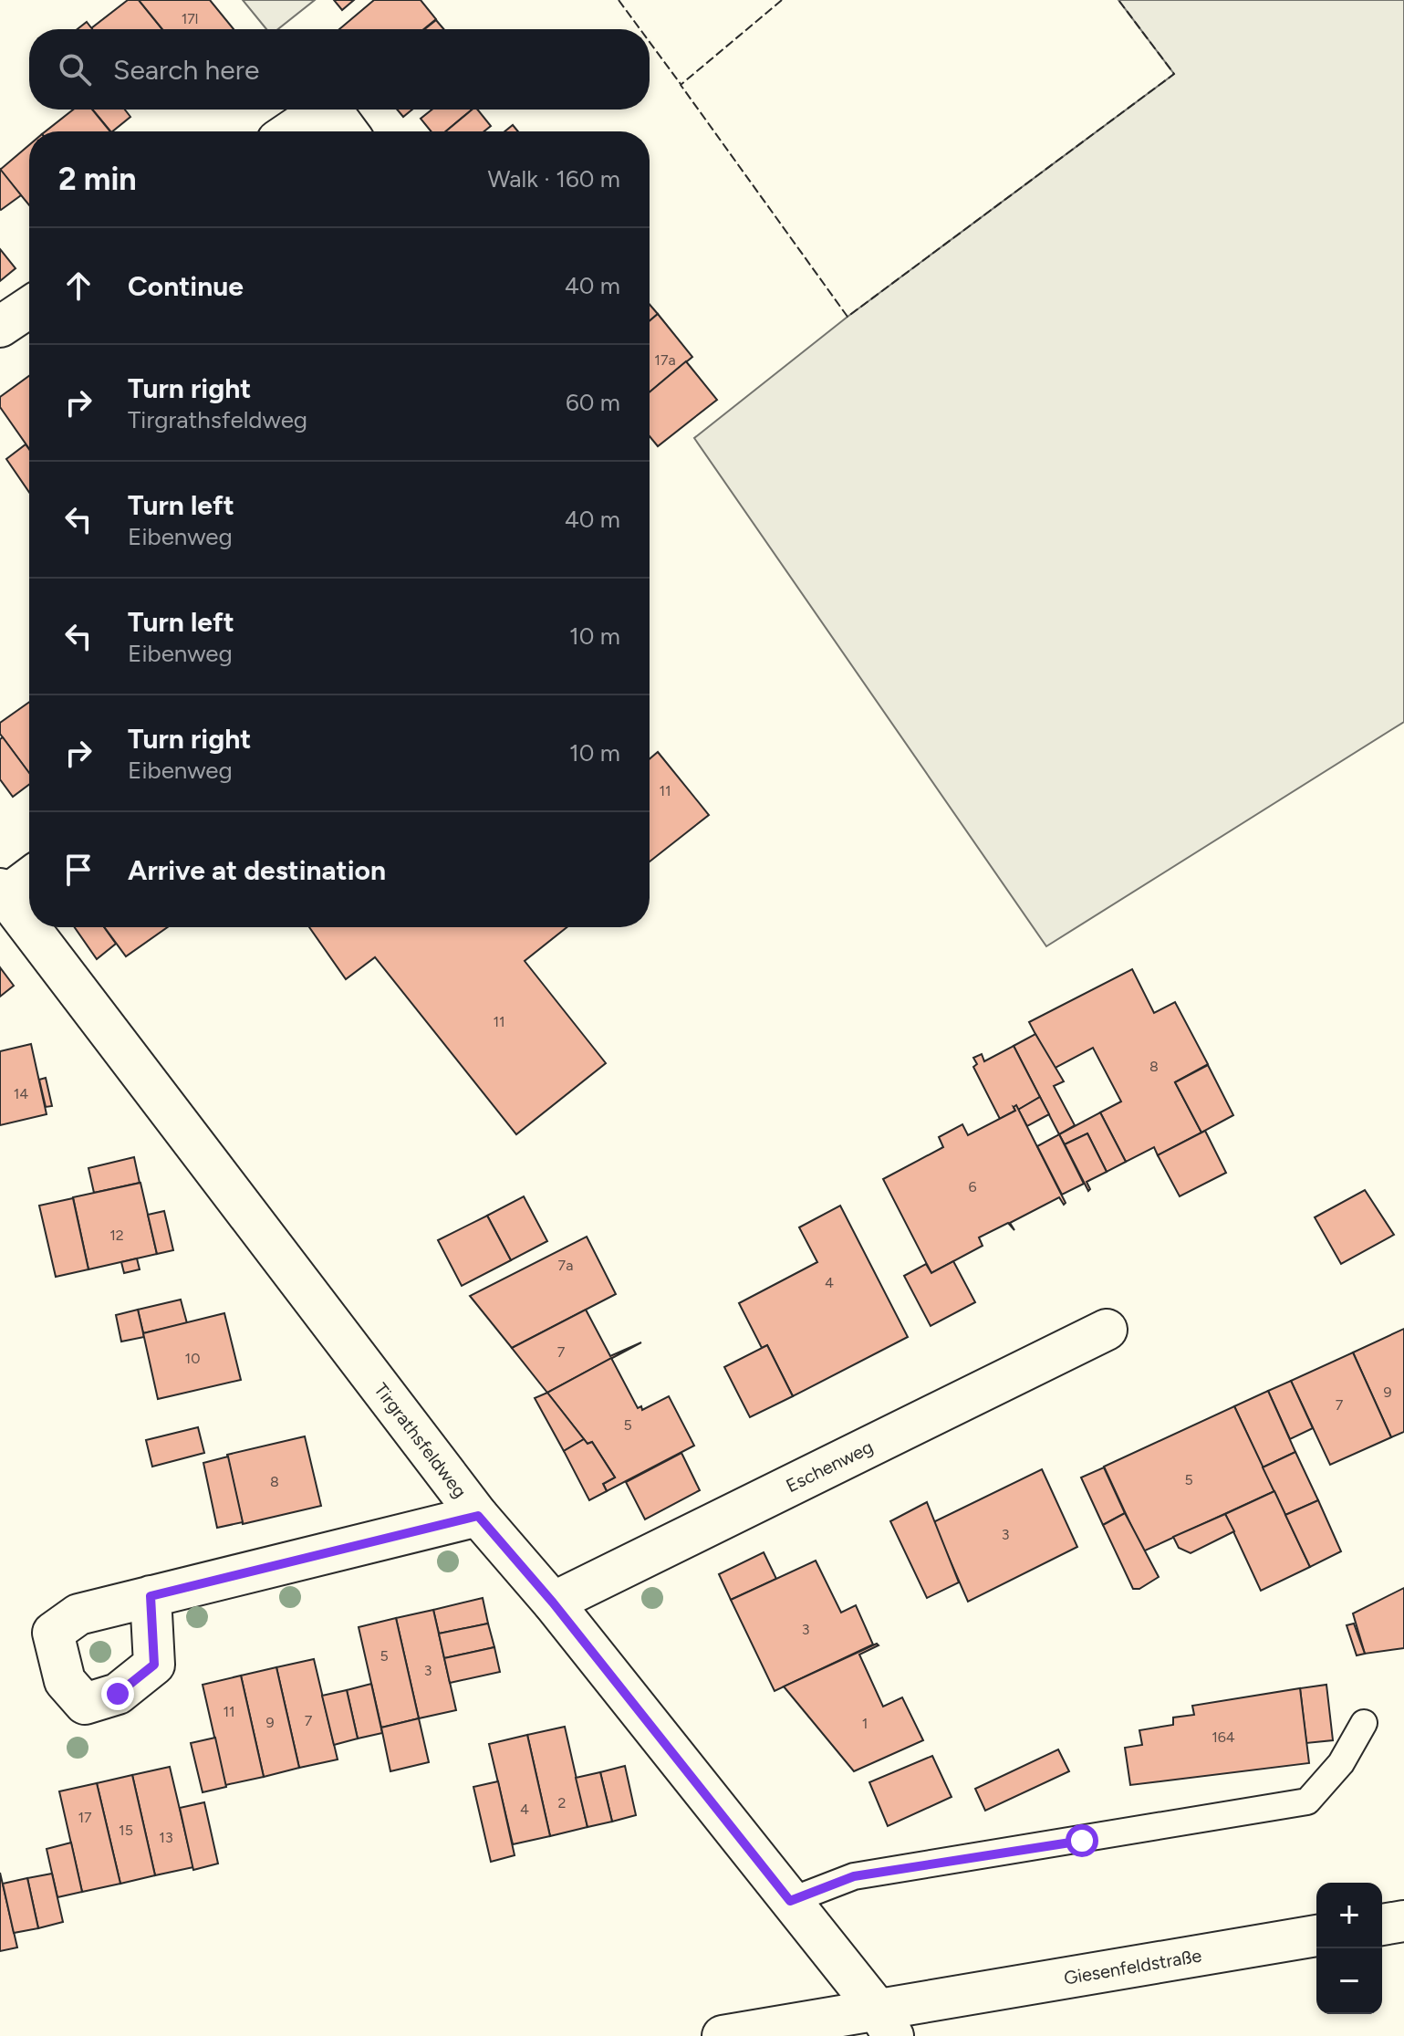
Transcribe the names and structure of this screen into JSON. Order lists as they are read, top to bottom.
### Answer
{
  "streets": {
    "street": ["Tirgrathsfeldweg", "Eschenweg", "Giesenfeldstraße"]
  },
  "crossings": [
    ["Tirgrathsfeldweg", "Eschenweg"],
    ["Tirgrathsfeldweg", "Giesenfeldstraße"]
  ],
  "house_numbers": [
    "17l",
    "17a",
    "11",
    "11",
    "8",
    "14",
    "6",
    "12",
    "7a",
    "4",
    "7",
    "10",
    "9",
    "7",
    "5",
    "5",
    "8",
    "3",
    "3",
    "5",
    "3",
    "11",
    "7",
    "9",
    "1",
    "164",
    "2",
    "4",
    "17",
    "15",
    "13"
  ],
  "page": {
    "search": "Search here",
    "heading": ["2 min", "Walk · 160 m"],
    "list": [
      ["Continue", "40 m"],
      ["Turn right", "Tirgrathsfeldweg", "60 m"],
      ["Turn left", "Eibenweg", "40 m"],
      ["Turn left", "Eibenweg", "10 m"],
      ["Turn right", "Eibenweg", "10 m"],
      "Arrive at destination"
    ],
    "map_buttons": ["+", "−"]
  }
}
